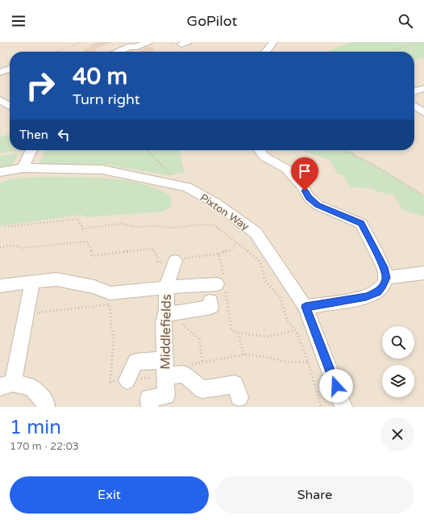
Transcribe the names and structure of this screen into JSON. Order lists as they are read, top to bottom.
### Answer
{
  "streets": {
    "street": ["Pixton Way", "Middlefields"]
  },
  "page": {
    "header": "GoPilot",
    "turn": ["40 m", "Turn right"],
    "then": "Then",
    "heading": ["1 min", "170 m · 22:03"],
    "buttons": ["Exit", "Share"]
  }
}
